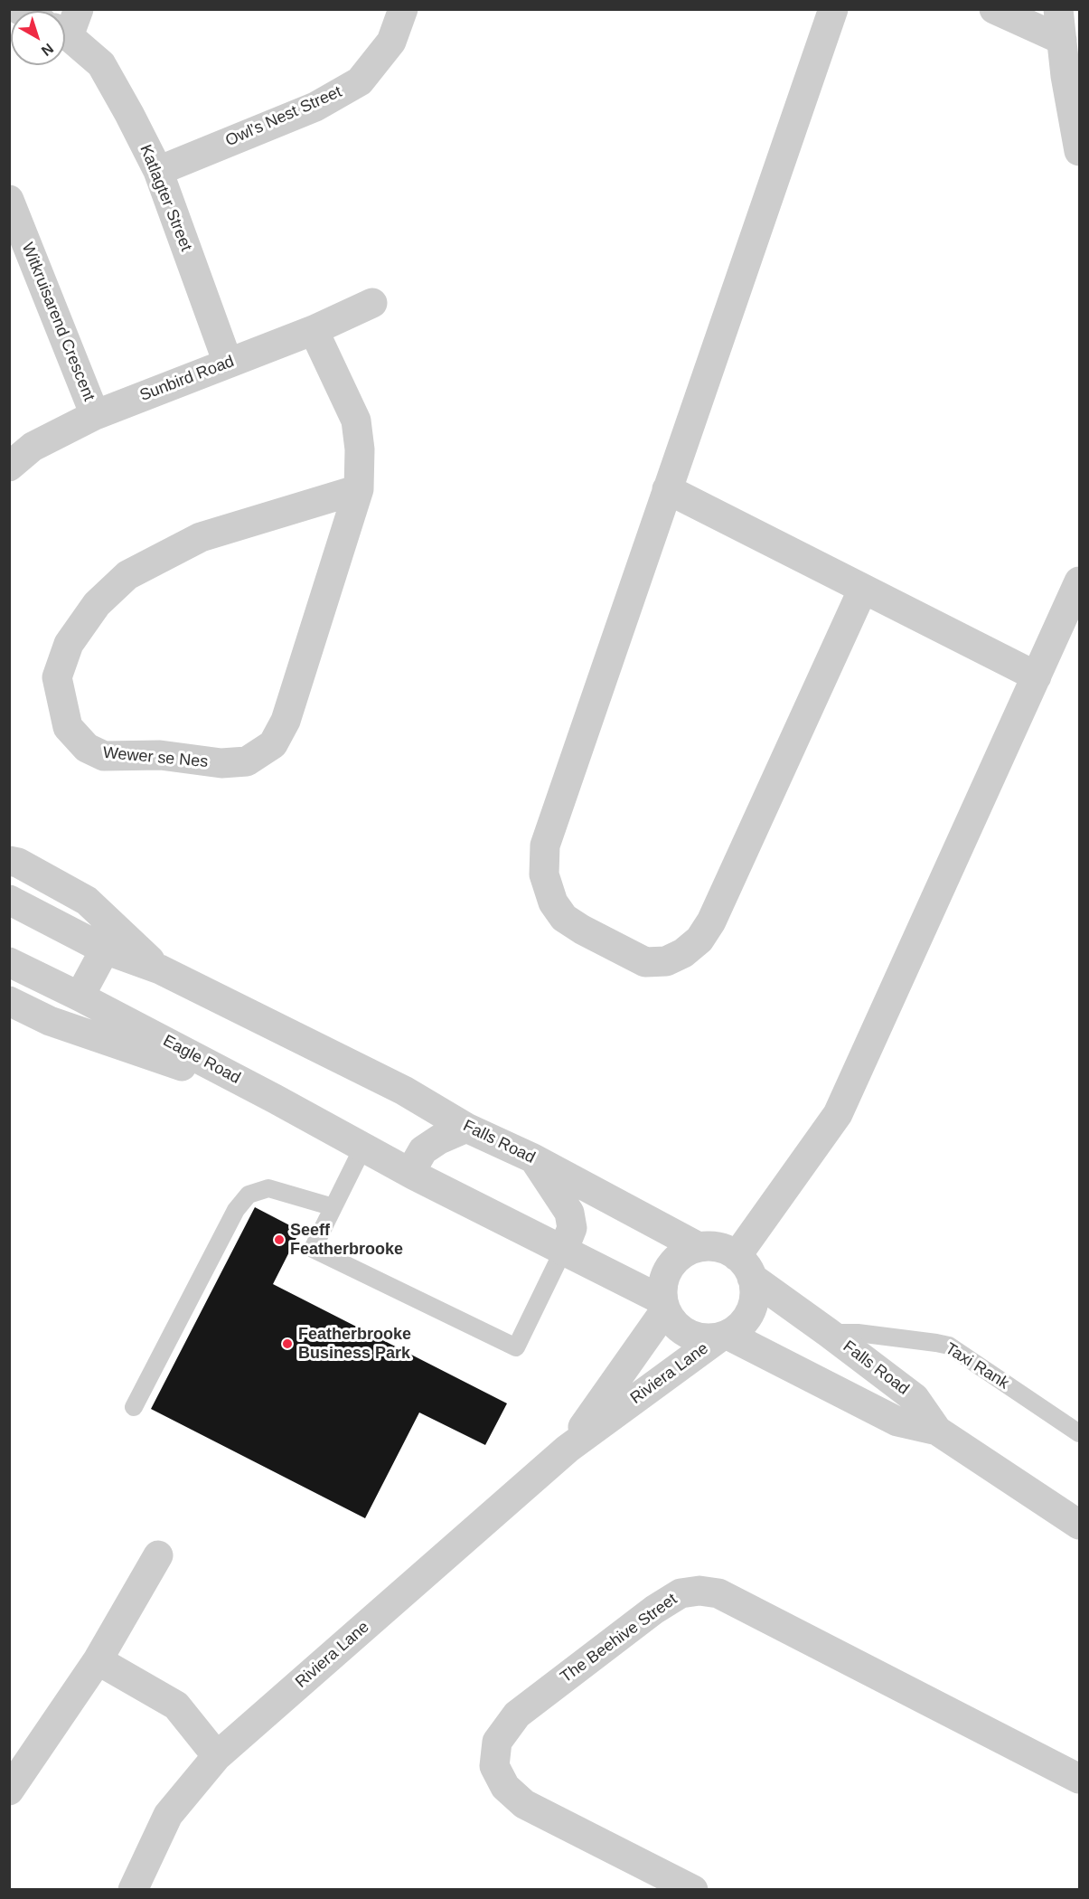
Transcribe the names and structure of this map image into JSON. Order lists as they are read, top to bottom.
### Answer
{
  "streets": {
    "street": [
      "Owl's Nest Street",
      "Katlagter Street",
      "Witkruisarend Crescent",
      "Sunbird Road",
      "Wewer se Nes",
      "Eagle Road",
      "Falls Road",
      "Riviera Lane",
      "The Beehive Street"
    ],
    "lane": ["Taxi Rank"]
  },
  "crossings": [
    ["Owl's Nest Street", "Katlagter Street"],
    ["Katlagter Street", "Sunbird Road"],
    ["Witkruisarend Crescent", "Sunbird Road"],
    ["Sunbird Road", "Wewer se Nes"],
    ["Eagle Road", "Falls Road"],
    ["Falls Road", "Taxi Rank"],
    ["Falls Road", "Riviera Lane"]
  ],
  "places": ["Seeff Featherbrooke", "Featherbrooke Business Park"],
  "north": "bottom right"
}
